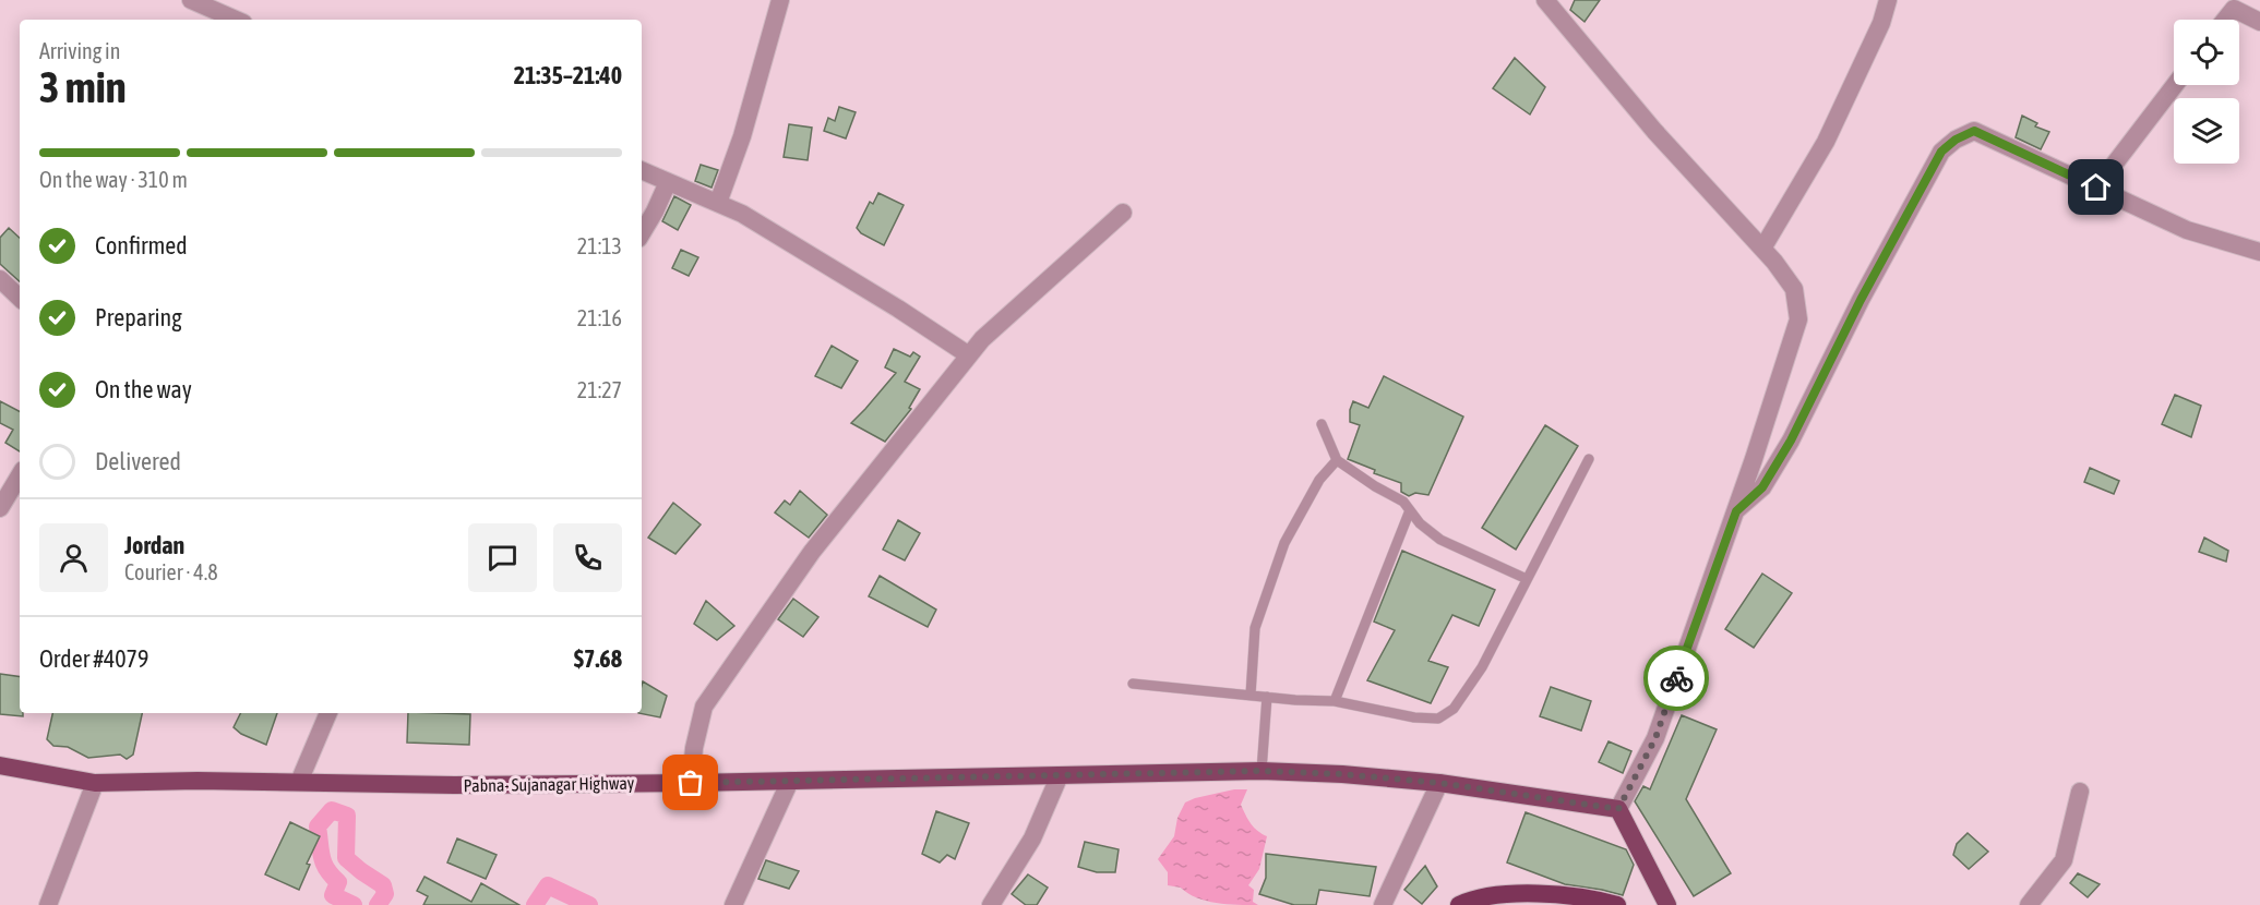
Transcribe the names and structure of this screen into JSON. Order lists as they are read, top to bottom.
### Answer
{
  "streets": {
    "main road": ["Pabna- Sujanagar Highway"]
  },
  "page": {
    "heading": ["3 min", "Arriving in", "21:35–21:40"],
    "panel": [
      "Jordan",
      "Courier · 4.8",
      "Order #4079",
      "$7.68"
    ],
    "bar": "On the way · 310 m",
    "list": [
      ["Confirmed", "21:13"],
      ["Preparing", "21:16"],
      ["On the way", "21:27"],
      "Delivered"
    ]
  }
}
